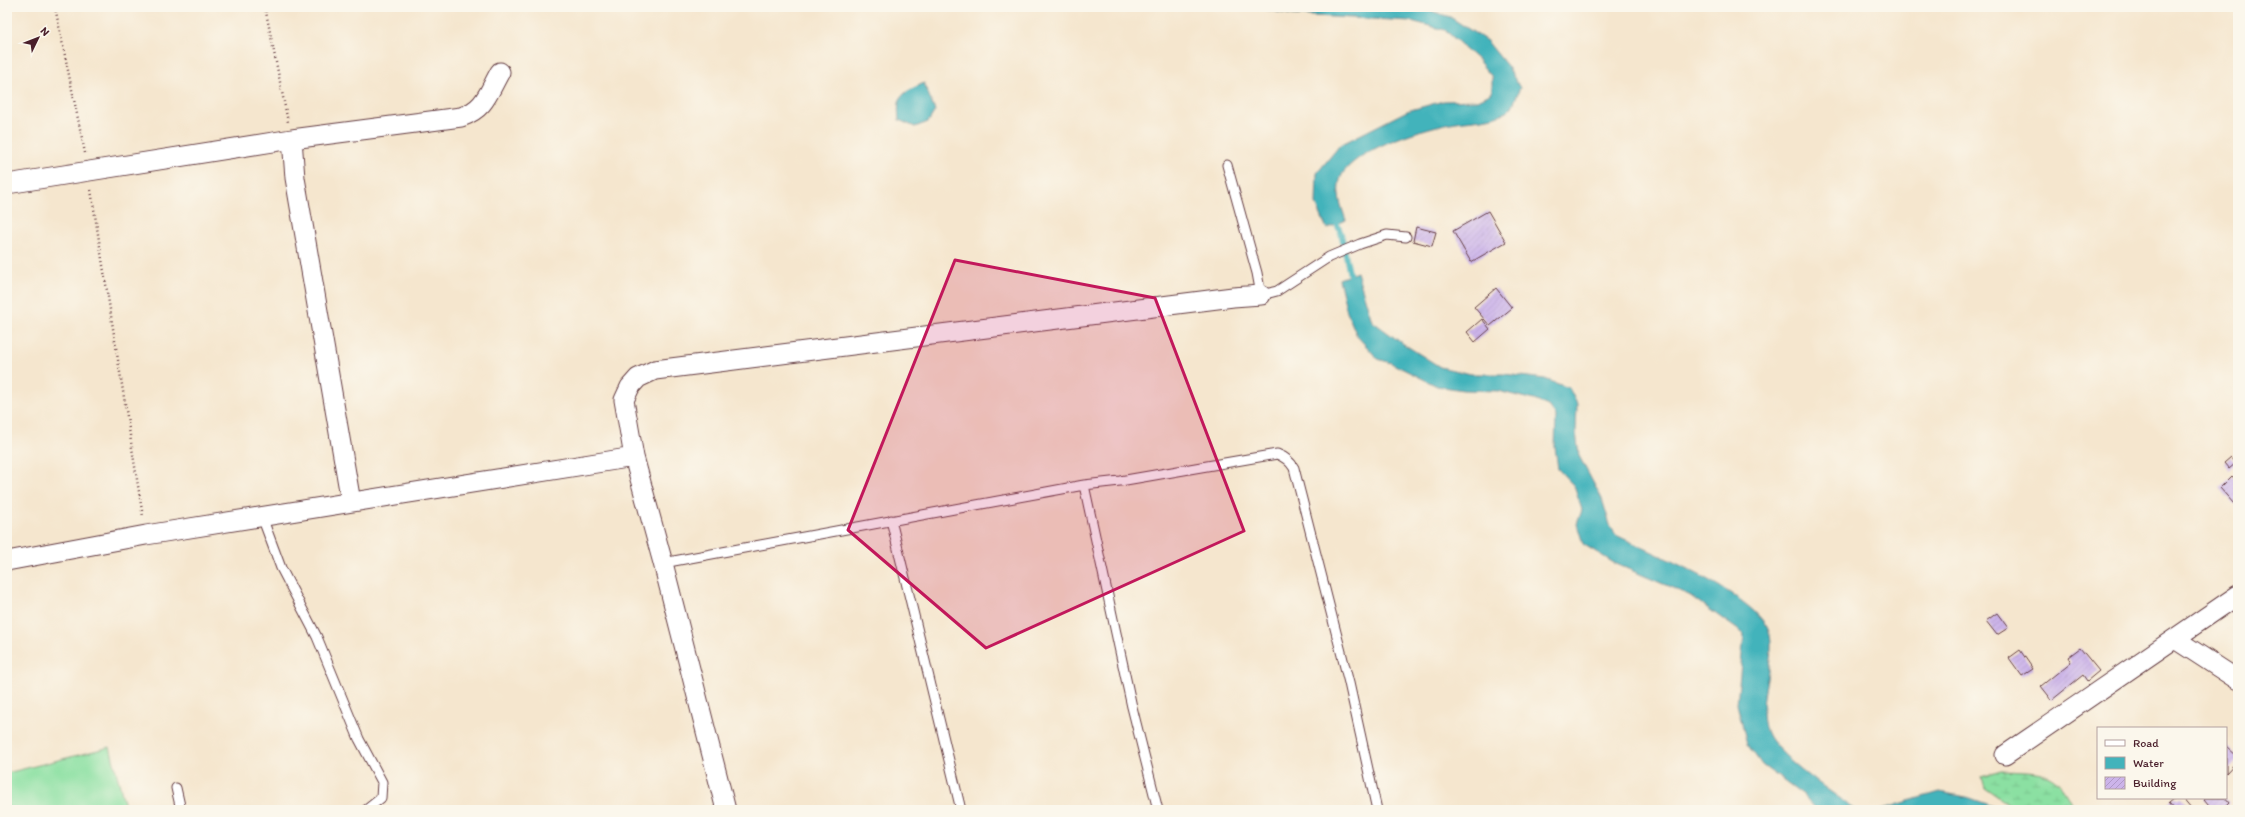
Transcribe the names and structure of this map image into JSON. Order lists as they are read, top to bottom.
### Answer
{
  "legend": ["Road", "Water", "Building"],
  "north": "top right"
}
